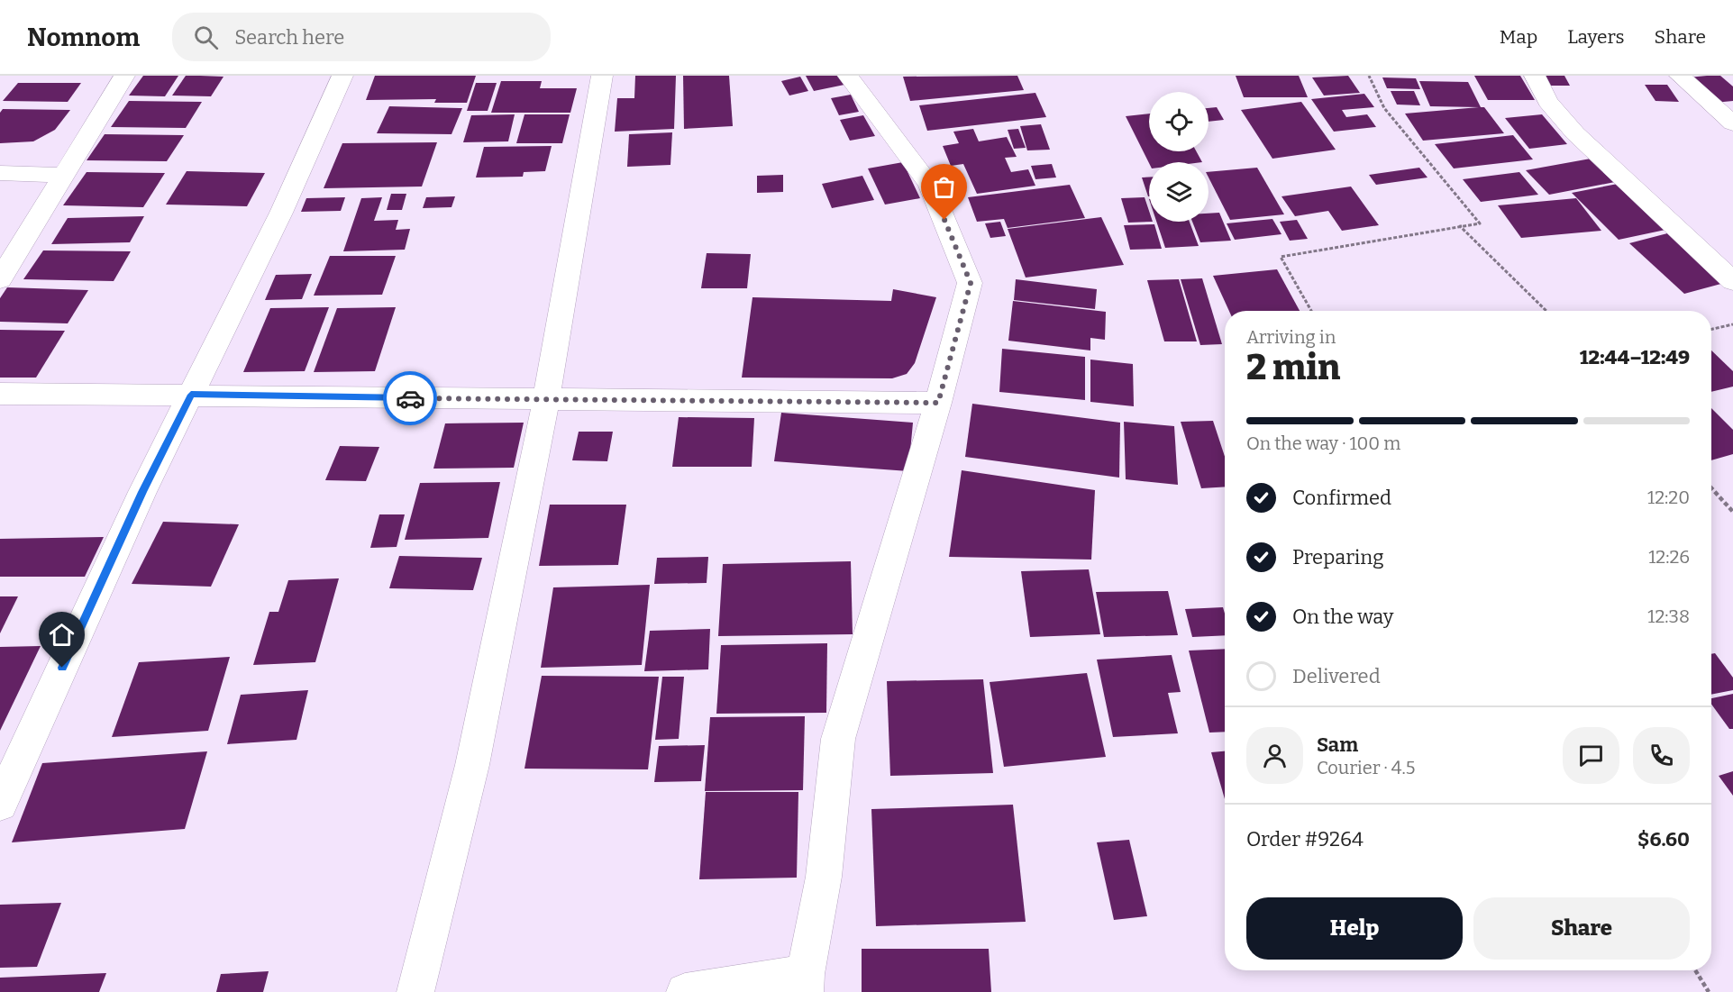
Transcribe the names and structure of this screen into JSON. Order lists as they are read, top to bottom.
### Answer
{
  "page": {
    "header": "Nomnom",
    "search": "Search here",
    "nav": ["Map", "Layers", "Share"],
    "heading": ["2 min", "Arriving in", "12:44–12:49"],
    "panel": [
      "Sam",
      "Courier · 4.5",
      "Order #9264",
      "$6.60"
    ],
    "bar": "On the way · 100 m",
    "list": [
      ["Confirmed", "12:20"],
      ["Preparing", "12:26"],
      ["On the way", "12:38"],
      "Delivered"
    ],
    "buttons": ["Help", "Share"]
  }
}
